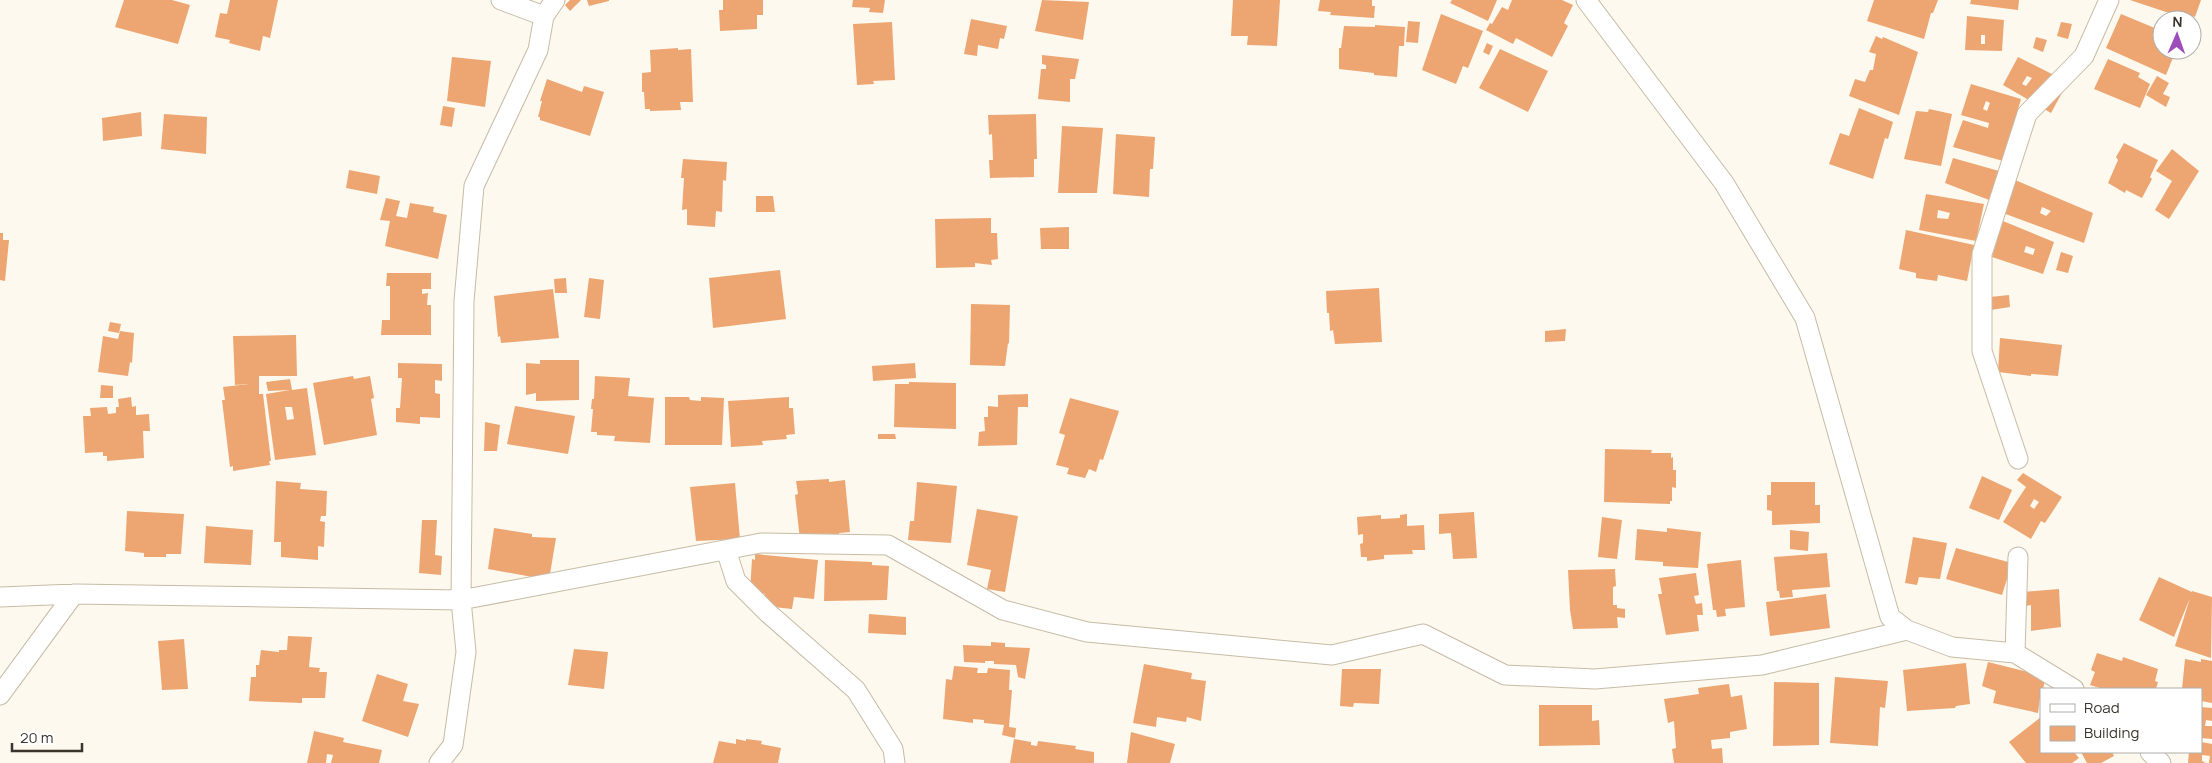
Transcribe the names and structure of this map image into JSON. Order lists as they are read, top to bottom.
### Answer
{
  "legend": ["Road", "Building"],
  "scale_bar": "20 m",
  "north": "top"
}
